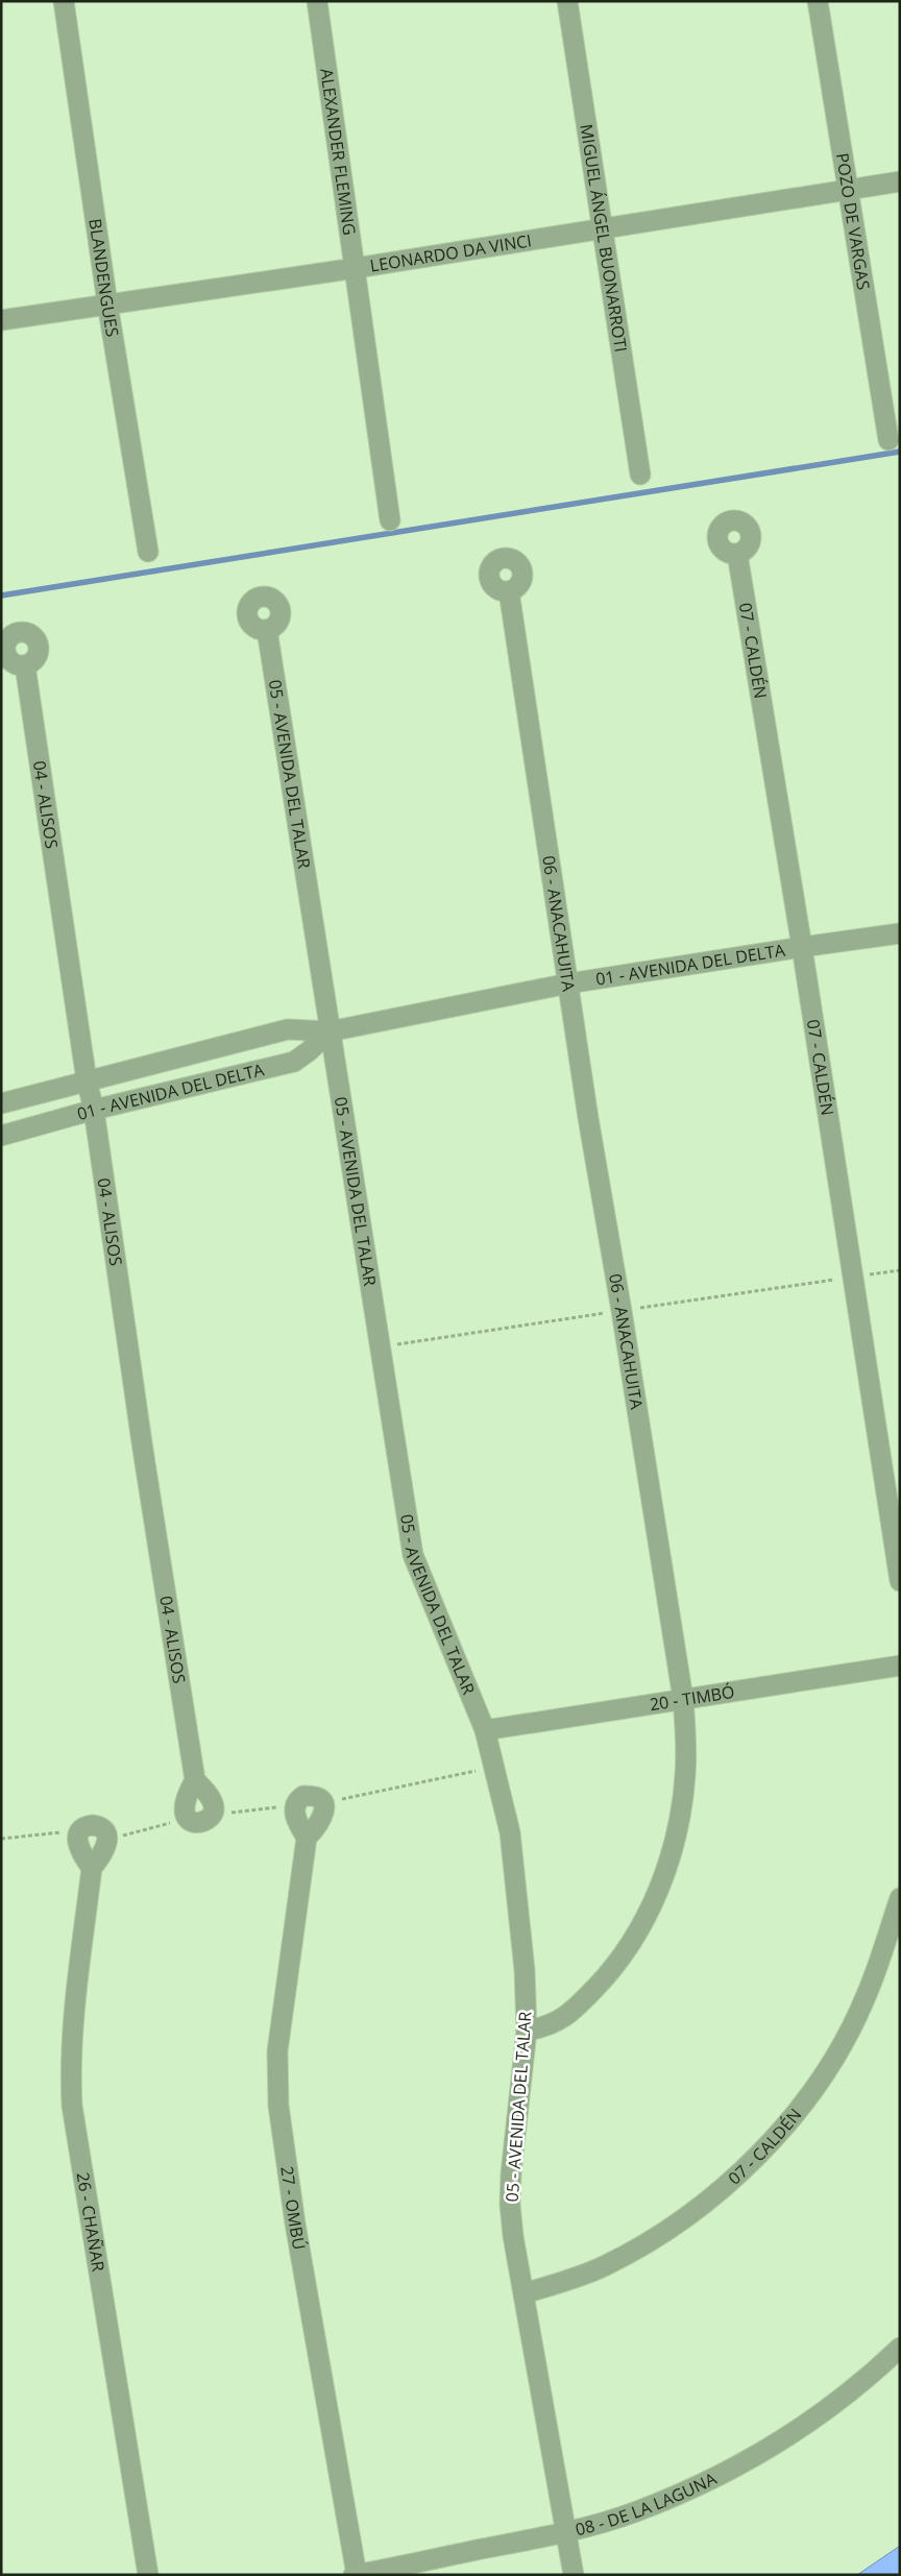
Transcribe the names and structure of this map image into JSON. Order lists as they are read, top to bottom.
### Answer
{
  "streets": {
    "street": [
      "ALEXANDER FLEMING",
      "POZO DE VARGAS",
      "MIGUEL ÁNGEL BUONARROTI",
      "LEONARDO DA VINCI",
      "BLANDENGUES",
      "07 - CALDÉN",
      "05 - AVENIDA DEL TALAR",
      "04 - ALISOS",
      "06 - ANACAHUITA",
      "01 - AVENIDA DEL DELTA",
      "20 - TIMBÓ",
      "27 - OMBÚ",
      "26 - CHAÑAR",
      "08 - DE LA LAGUNA"
    ]
  },
  "crossings": [
    ["ALEXANDER FLEMING", "LEONARDO DA VINCI"],
    ["POZO DE VARGAS", "LEONARDO DA VINCI"],
    ["MIGUEL ÁNGEL BUONARROTI", "LEONARDO DA VINCI"],
    ["LEONARDO DA VINCI", "BLANDENGUES"],
    ["07 - CALDÉN", "05 - AVENIDA DEL TALAR"],
    ["07 - CALDÉN", "01 - AVENIDA DEL DELTA"],
    ["05 - AVENIDA DEL TALAR", "06 - ANACAHUITA"],
    ["05 - AVENIDA DEL TALAR", "01 - AVENIDA DEL DELTA"],
    ["05 - AVENIDA DEL TALAR", "20 - TIMBÓ"],
    ["05 - AVENIDA DEL TALAR", "08 - DE LA LAGUNA"],
    ["04 - ALISOS", "01 - AVENIDA DEL DELTA"],
    ["06 - ANACAHUITA", "01 - AVENIDA DEL DELTA"],
    ["06 - ANACAHUITA", "20 - TIMBÓ"],
    ["27 - OMBÚ", "08 - DE LA LAGUNA"]
  ]
}
